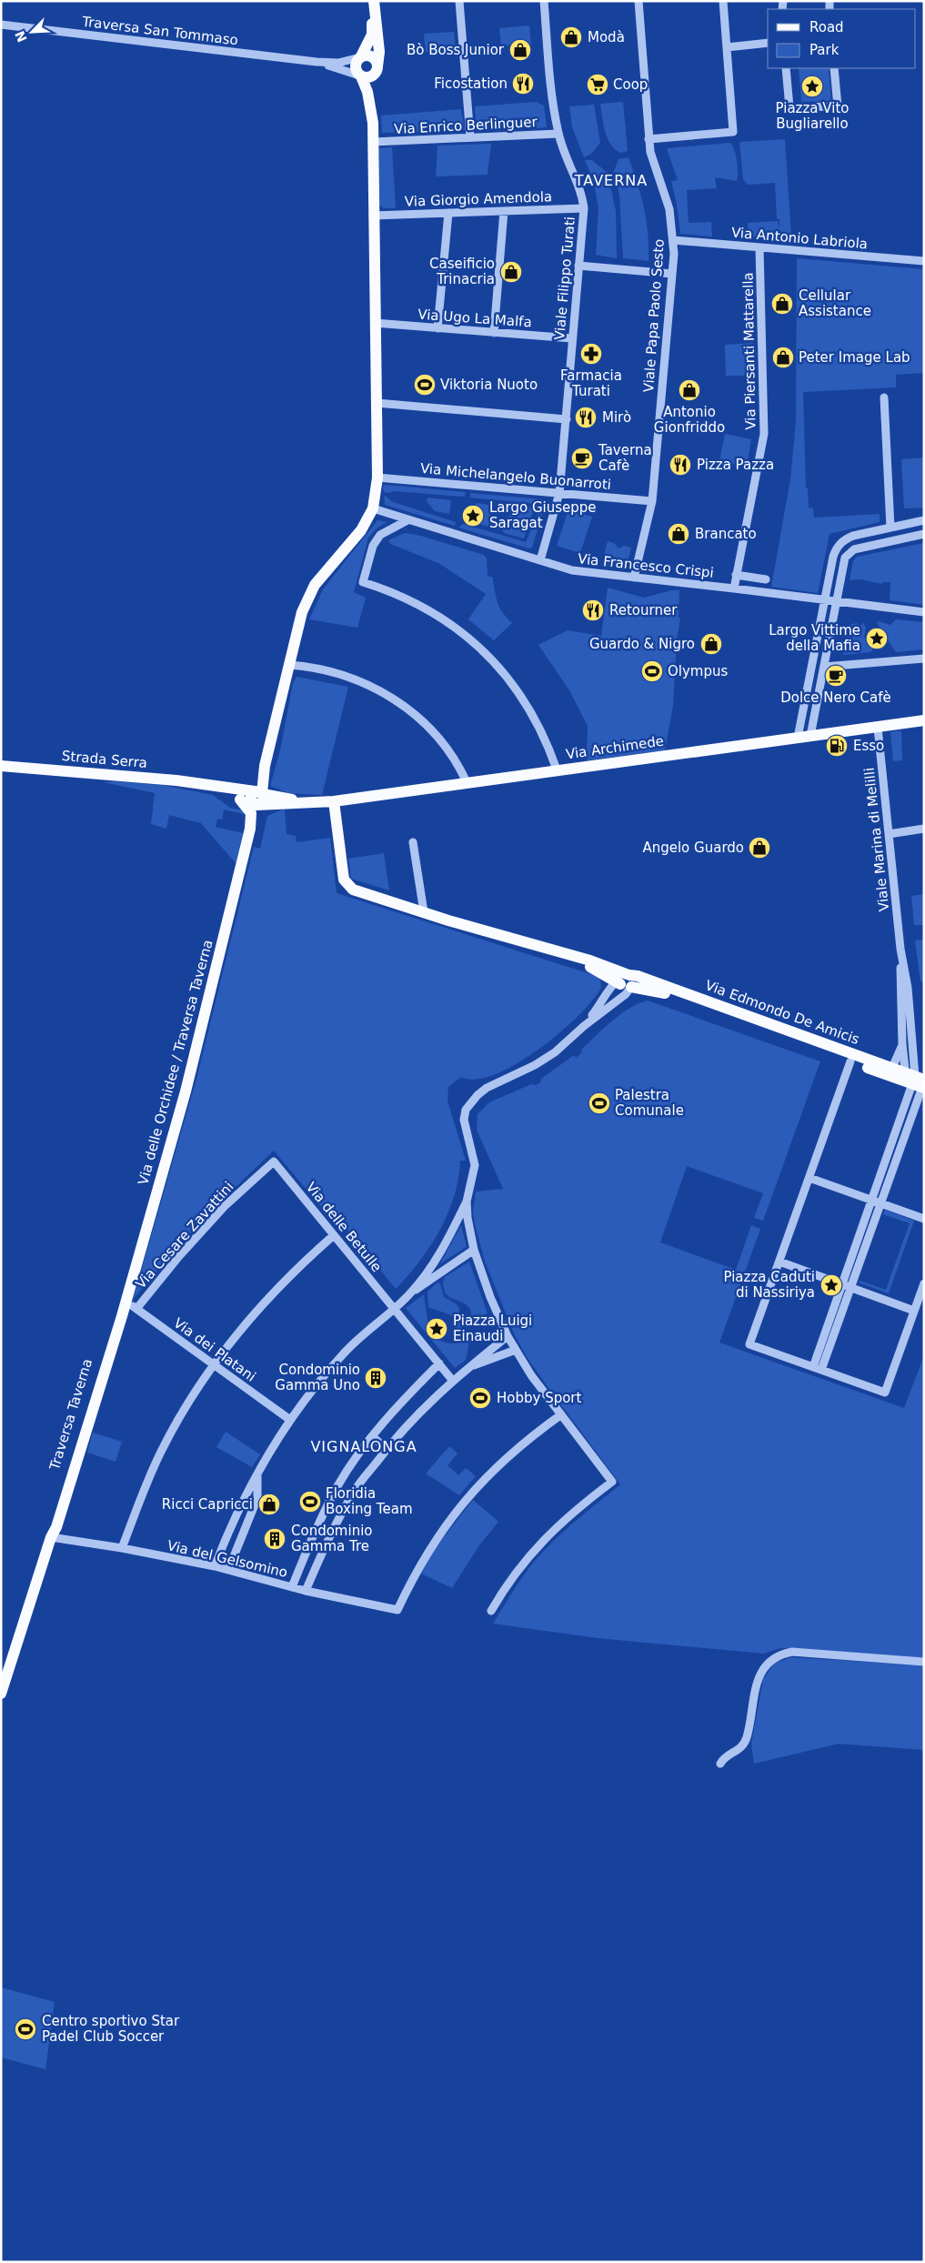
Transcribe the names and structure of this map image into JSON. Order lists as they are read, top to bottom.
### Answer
{
  "streets": {
    "main road": [
      "Via Archimede",
      "Strada Serra",
      "Via Edmondo De Amicis",
      "Via delle Orchidee / Traversa Taverna"
    ],
    "street": [
      "Traversa San Tommaso",
      "Via Enrico Berlinguer",
      "Via Giorgio Amendola",
      "Via Antonio Labriola",
      "Viale Filippo Turati",
      "Viale Papa Paolo Sesto",
      "Via Ugo La Malfa",
      "Via Piersanti Mattarella",
      "Via Michelangelo Buonarroti",
      "Via Francesco Crispi",
      "Viale Marina di Melilli",
      "Via delle Betulle",
      "Via Cesare Zavattini",
      "Via dei Platani",
      "Via del Gelsomino"
    ]
  },
  "crossings": [
    ["Via Enrico Berlinguer", "Viale Filippo Turati"],
    ["Via Giorgio Amendola", "Viale Filippo Turati"],
    ["Via Antonio Labriola", "Viale Papa Paolo Sesto"],
    ["Via Antonio Labriola", "Via Piersanti Mattarella"],
    ["Viale Filippo Turati", "Via Ugo La Malfa"],
    ["Viale Filippo Turati", "Via Michelangelo Buonarroti"],
    ["Viale Filippo Turati", "Via Francesco Crispi"],
    ["Viale Papa Paolo Sesto", "Via Michelangelo Buonarroti"],
    ["Viale Papa Paolo Sesto", "Via Francesco Crispi"],
    ["Via Piersanti Mattarella", "Via Francesco Crispi"],
    ["Via Francesco Crispi", "Via delle Orchidee / Traversa Taverna"],
    ["Via Archimede", "Viale Marina di Melilli"],
    ["Strada Serra", "Via delle Orchidee / Traversa Taverna"],
    ["Viale Marina di Melilli", "Via Edmondo De Amicis"],
    ["Via delle Orchidee / Traversa Taverna", "Via dei Platani"],
    ["Via delle Orchidee / Traversa Taverna", "Via del Gelsomino"],
    ["Via delle Betulle", "Via Cesare Zavattini"],
    ["Via Cesare Zavattini", "Via dei Platani"]
  ],
  "districts": ["TAVERNA", "VIGNALONGA"],
  "places": {
    "shop": [
      "Modà",
      "Bò Boss Junior",
      "Caseificio Trinacria",
      "Cellular Assistance",
      "Peter Image Lab",
      "Antonio Gionfriddo",
      "Brancato",
      "Guardo & Nigro",
      "Angelo Guardo",
      "Ricci Capricci"
    ],
    "restaurant": [
      "Ficostation",
      "Mirò",
      "Pizza Pazza",
      "Retourner"
    ],
    "supermarket": ["Coop"],
    "place": [
      "Piazza Vito Bugliarello",
      "Largo Giuseppe Saragat",
      "Largo Vittime della Mafia",
      "Piazza Caduti di Nassiriya",
      "Piazza Luigi Einaudi"
    ],
    "pharmacy": ["Farmacia Turati"],
    "sports": [
      "Viktoria Nuoto",
      "Olympus",
      "Palestra Comunale",
      "Hobby Sport",
      "Floridia Boxing Team",
      "Centro sportivo Star Padel Club Soccer"
    ],
    "cafe": ["Taverna Cafè", "Dolce Nero Cafè"],
    "fuel station": ["Esso"],
    "building": ["Condominio Gamma Uno", "Condominio Gamma Tre"]
  },
  "legend": ["Road", "Park"],
  "north": "bottom left"
}
